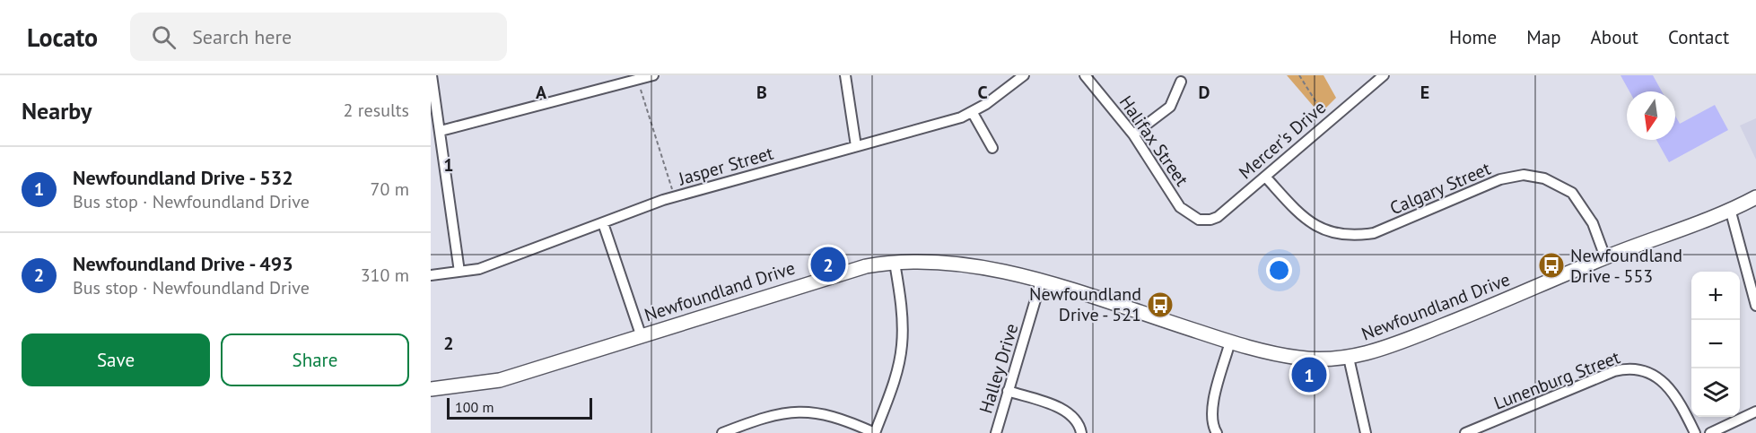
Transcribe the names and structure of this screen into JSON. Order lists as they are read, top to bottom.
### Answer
{
  "streets": {
    "street": [
      "Mercer's Drive",
      "Halifax Street",
      "Jasper Street",
      "Calgary Street",
      "Newfoundland Drive",
      "Halley Drive",
      "Lunenburg Street"
    ]
  },
  "crossings": [
    ["Mercer's Drive", "Halifax Street"],
    ["Mercer's Drive", "Calgary Street"],
    ["Calgary Street", "Newfoundland Drive"],
    ["Newfoundland Drive", "Halley Drive"]
  ],
  "places": {
    "bus stop": ["Newfoundland Drive - 553", "Newfoundland Drive - 521"]
  },
  "scale_bar": "100 m",
  "north": "bottom",
  "page": {
    "header": "Locato",
    "search": "Search here",
    "nav": [
      "Home",
      "Map",
      "About",
      "Contact"
    ],
    "heading": ["Nearby", "2 results"],
    "list": [
      {
        "mark": "1",
        "name": "Newfoundland Drive - 532",
        "note": "Bus stop · Newfoundland Drive",
        "value": "70 m"
      },
      {
        "mark": "2",
        "name": "Newfoundland Drive - 493",
        "note": "Bus stop · Newfoundland Drive",
        "value": "310 m"
      }
    ],
    "pins": ["2", "1"],
    "map_buttons": ["+", "−"],
    "buttons": ["Save", "Share"],
    "scale": "100 m"
  },
  "grid": {
    "columns": [
      "A",
      "B",
      "C",
      "D",
      "E"
    ],
    "rows": ["1", "2"]
  }
}
